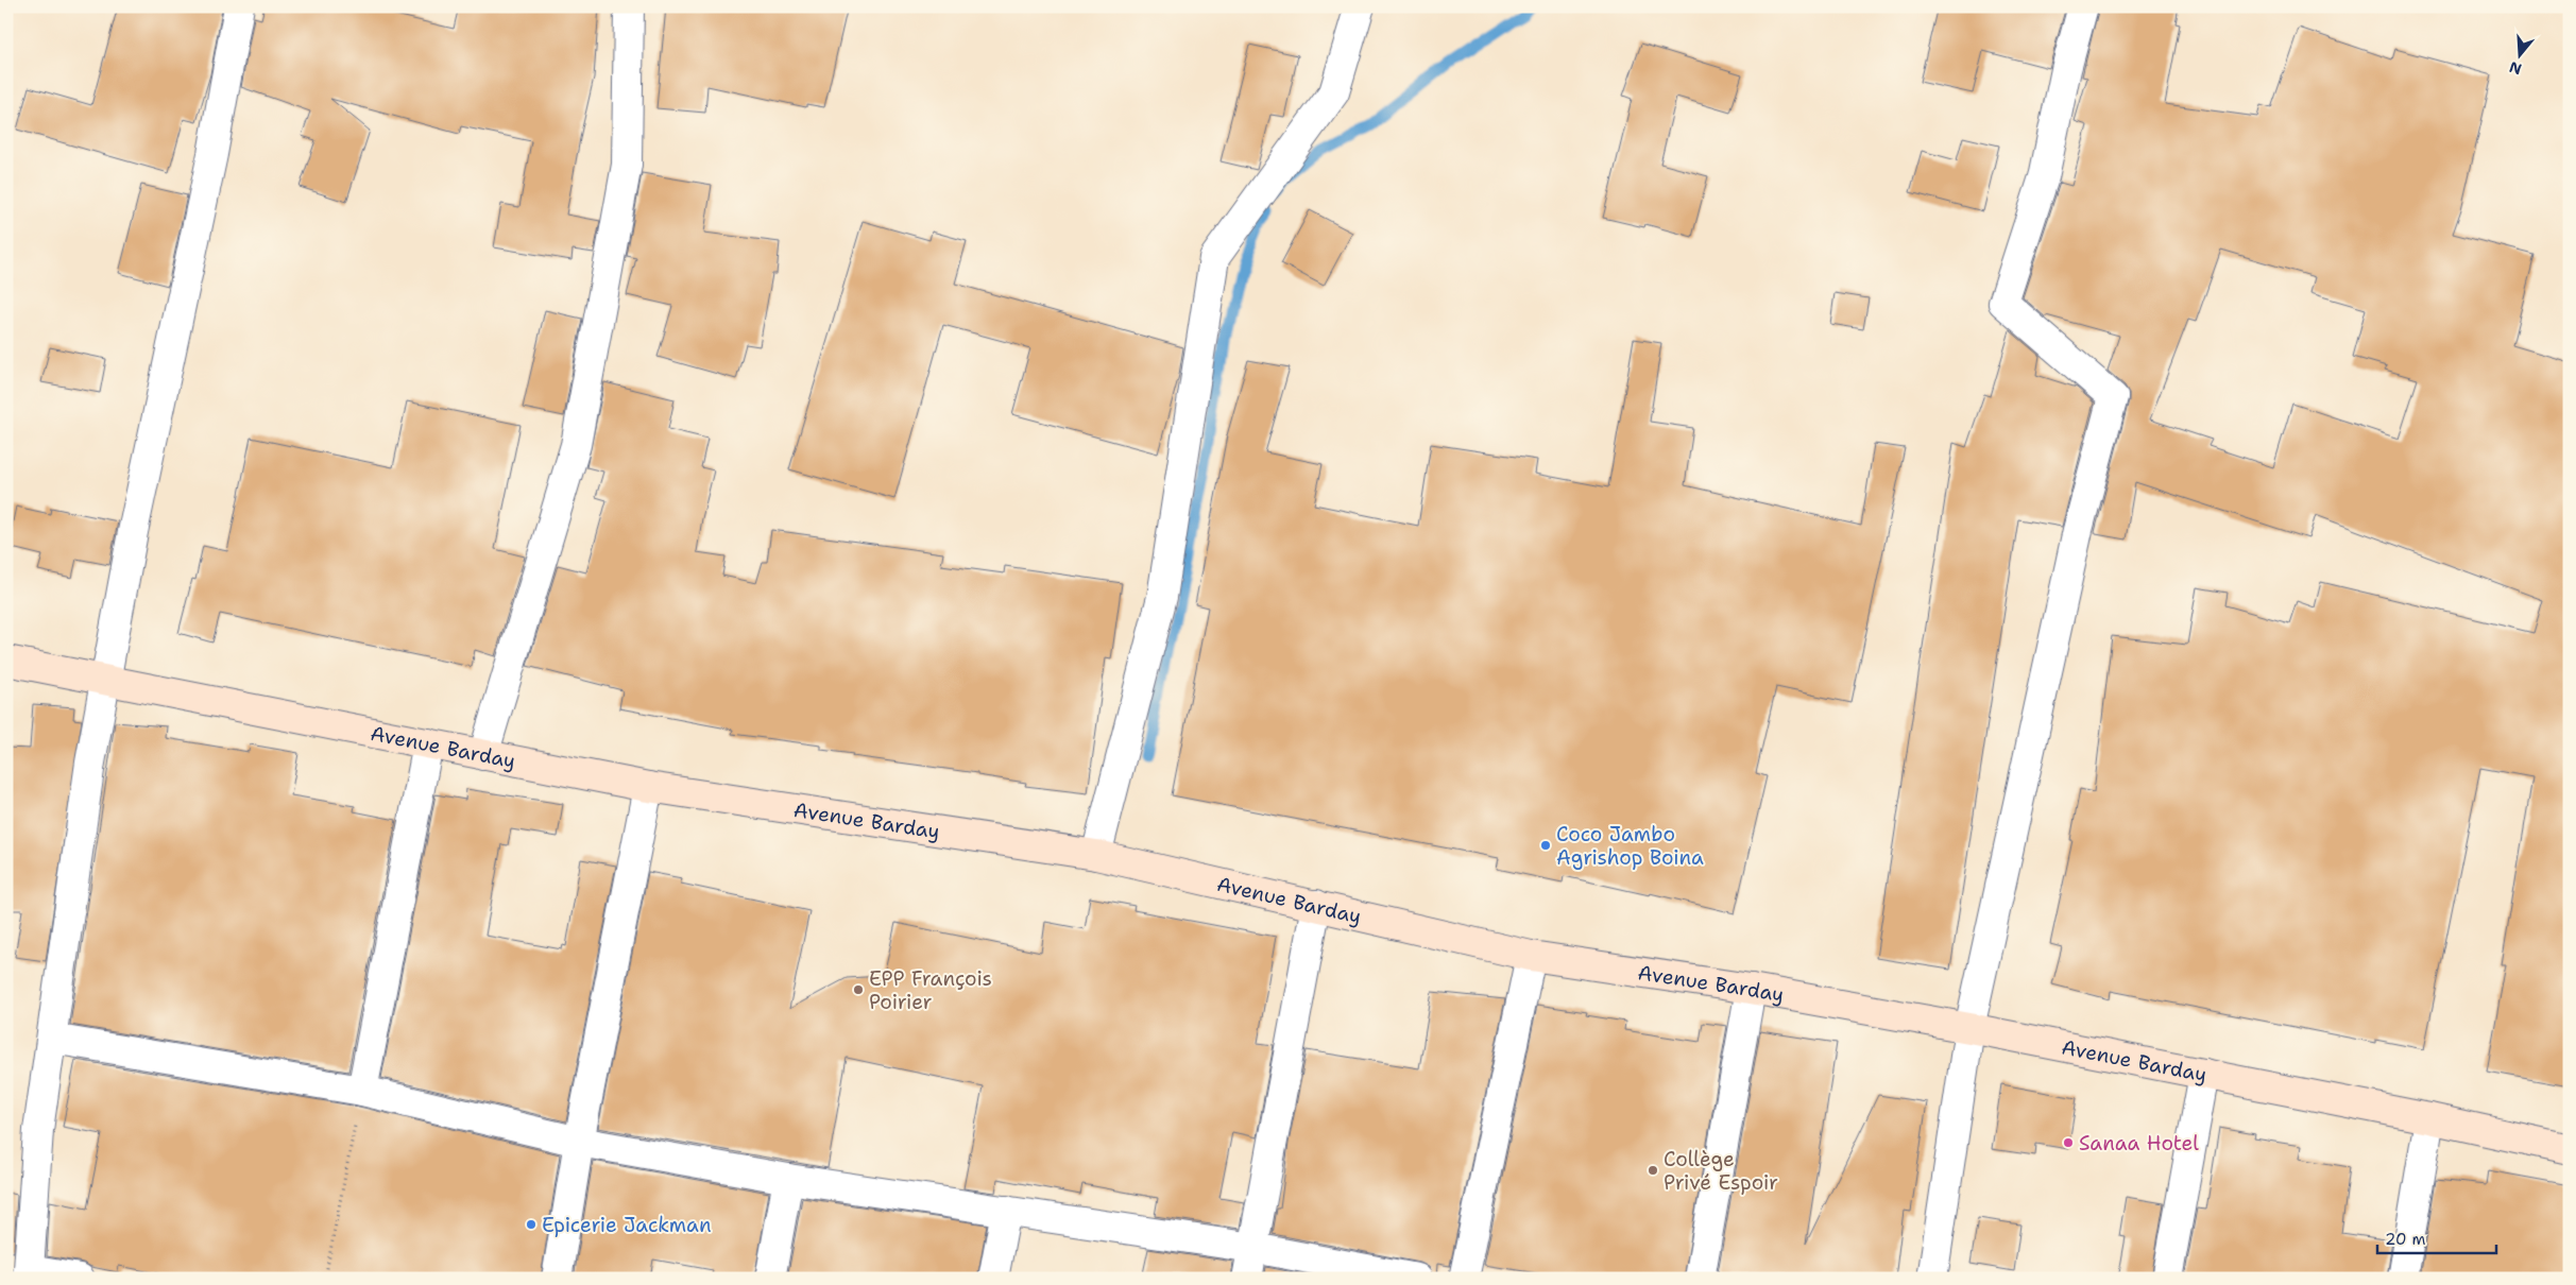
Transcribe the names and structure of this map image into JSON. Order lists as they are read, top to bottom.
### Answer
{
  "streets": {
    "main road": ["Avenue Barday"]
  },
  "places": [
    "Coco Jambo Agrishop Boina",
    "EPP François Poirier",
    "Sanaa Hotel",
    "Collège Privé Espoir",
    "Epicerie Jackman"
  ],
  "scale_bar": "20 m",
  "north": "bottom"
}
